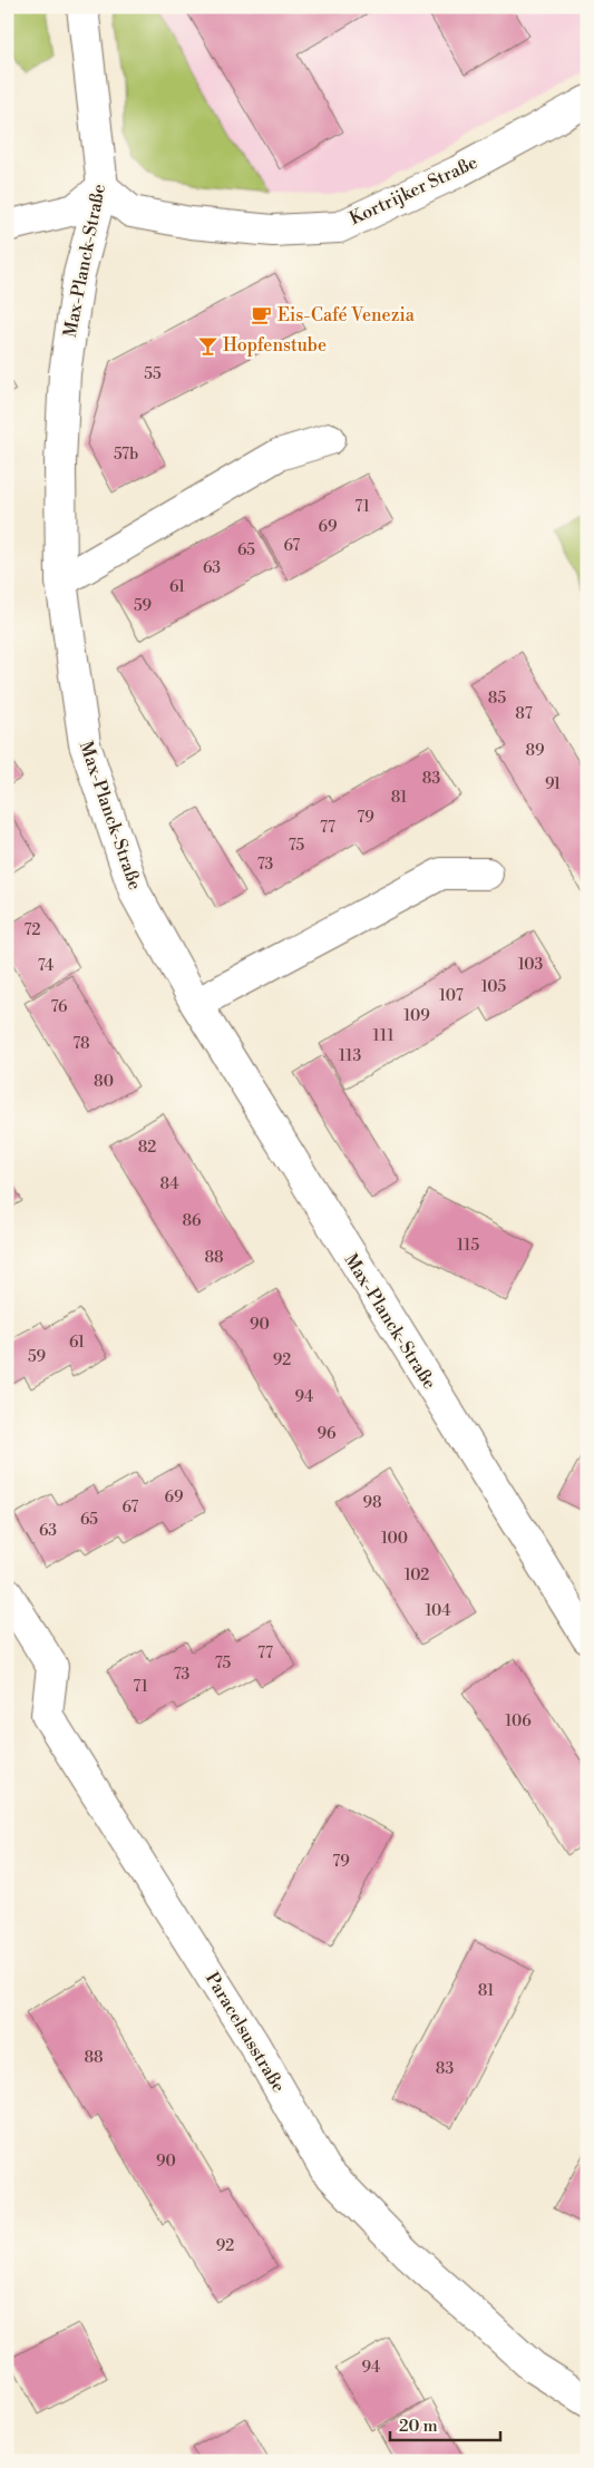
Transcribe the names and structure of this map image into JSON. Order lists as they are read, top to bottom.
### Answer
{
  "streets": {
    "street": ["Kortrijker Straße", "Max-Planck-Straße", "Paracelsusstraße"]
  },
  "crossings": [
    ["Kortrijker Straße", "Max-Planck-Straße"]
  ],
  "places": {
    "cafe": ["Eis-Café Venezia"],
    "bar": ["Hopfenstube"]
  },
  "house_numbers": [
    "55",
    "57b",
    "71",
    "69",
    "67",
    "65",
    "63",
    "61",
    "59",
    "85",
    "87",
    "89",
    "83",
    "91",
    "81",
    "79",
    "77",
    "75",
    "73",
    "72",
    "103",
    "74",
    "105",
    "107",
    "76",
    "109",
    "111",
    "78",
    "113",
    "80",
    "82",
    "84",
    "86",
    "115",
    "88",
    "90",
    "61",
    "59",
    "92",
    "94",
    "96",
    "69",
    "98",
    "67",
    "65",
    "63",
    "100",
    "102",
    "104",
    "77",
    "75",
    "73",
    "71",
    "106",
    "79",
    "81",
    "88",
    "83",
    "90",
    "92",
    "94"
  ],
  "scale_bar": "20 m"
}
